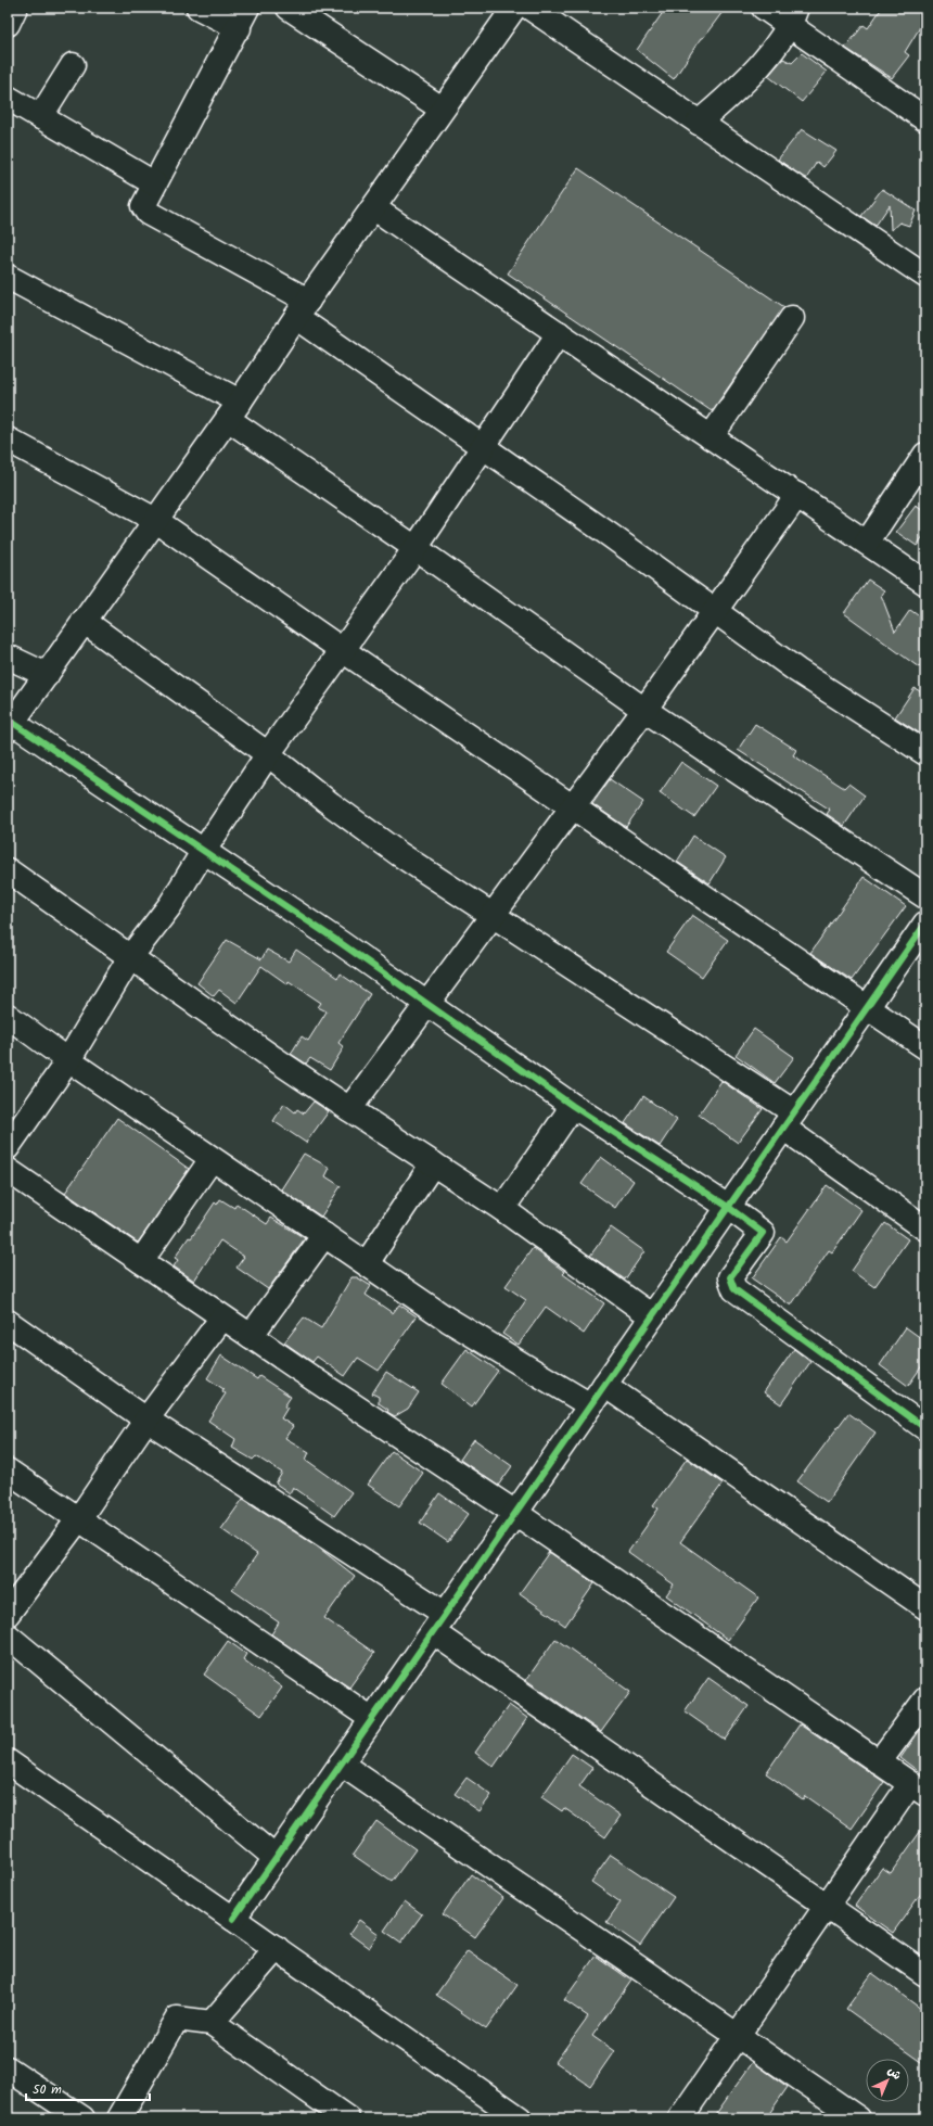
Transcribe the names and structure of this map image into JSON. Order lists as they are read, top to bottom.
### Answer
{
  "scale_bar": "50 m",
  "north": "top right"
}
